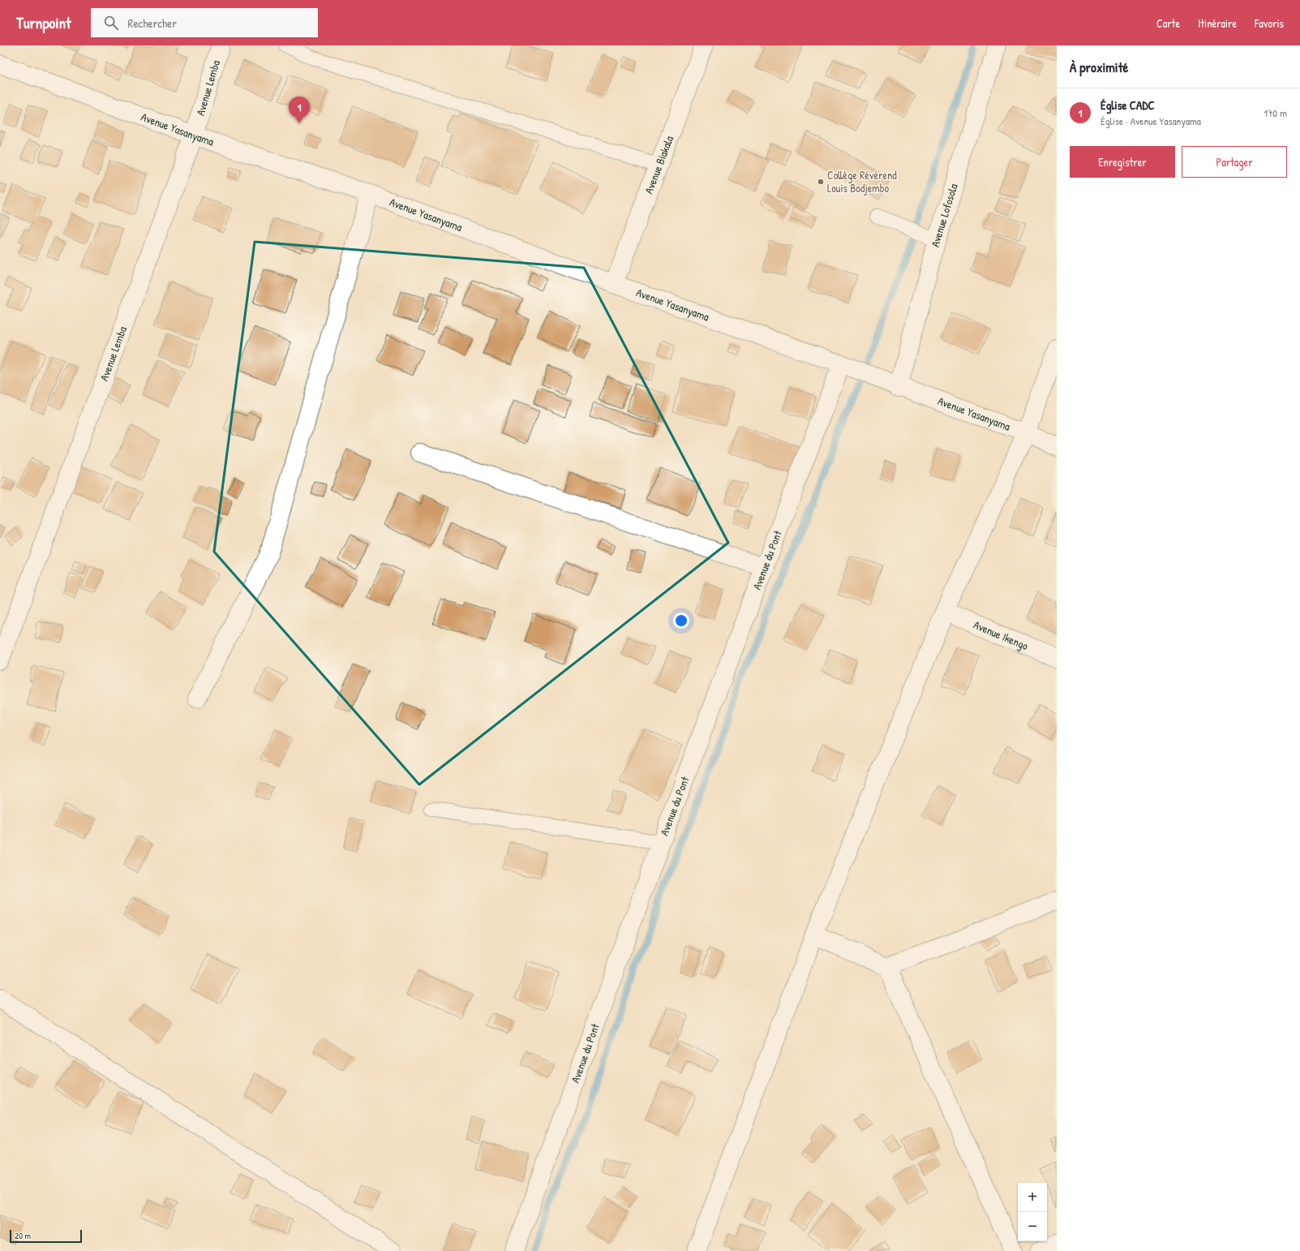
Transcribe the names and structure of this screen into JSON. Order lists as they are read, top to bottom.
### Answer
{
  "streets": {
    "street": [
      "Avenue Lemba",
      "Avenue Yasanyama",
      "Avenue Biakala",
      "Avenue Lofosola",
      "Avenue du Pont",
      "Avenue Ikengo"
    ]
  },
  "crossings": [
    ["Avenue Lemba", "Avenue Yasanyama"],
    ["Avenue Yasanyama", "Avenue Biakala"],
    ["Avenue Yasanyama", "Avenue Lofosola"],
    ["Avenue Yasanyama", "Avenue du Pont"]
  ],
  "places": ["Collège Révérend Louis Bodjembo"],
  "scale_bar": "20 m",
  "page": {
    "header": "Turnpoint",
    "search": "Rechercher",
    "nav": ["Carte", "Itinéraire", "Favoris"],
    "heading": "À proximité",
    "list": [
      {
        "mark": "1",
        "name": "Église CADC",
        "note": "Église · Avenue Yasanyama",
        "value": "170 m"
      }
    ],
    "pins": "1",
    "buttons": ["Enregistrer", "Partager"],
    "map_buttons": ["+", "−"],
    "scale": "20 m"
  }
}
